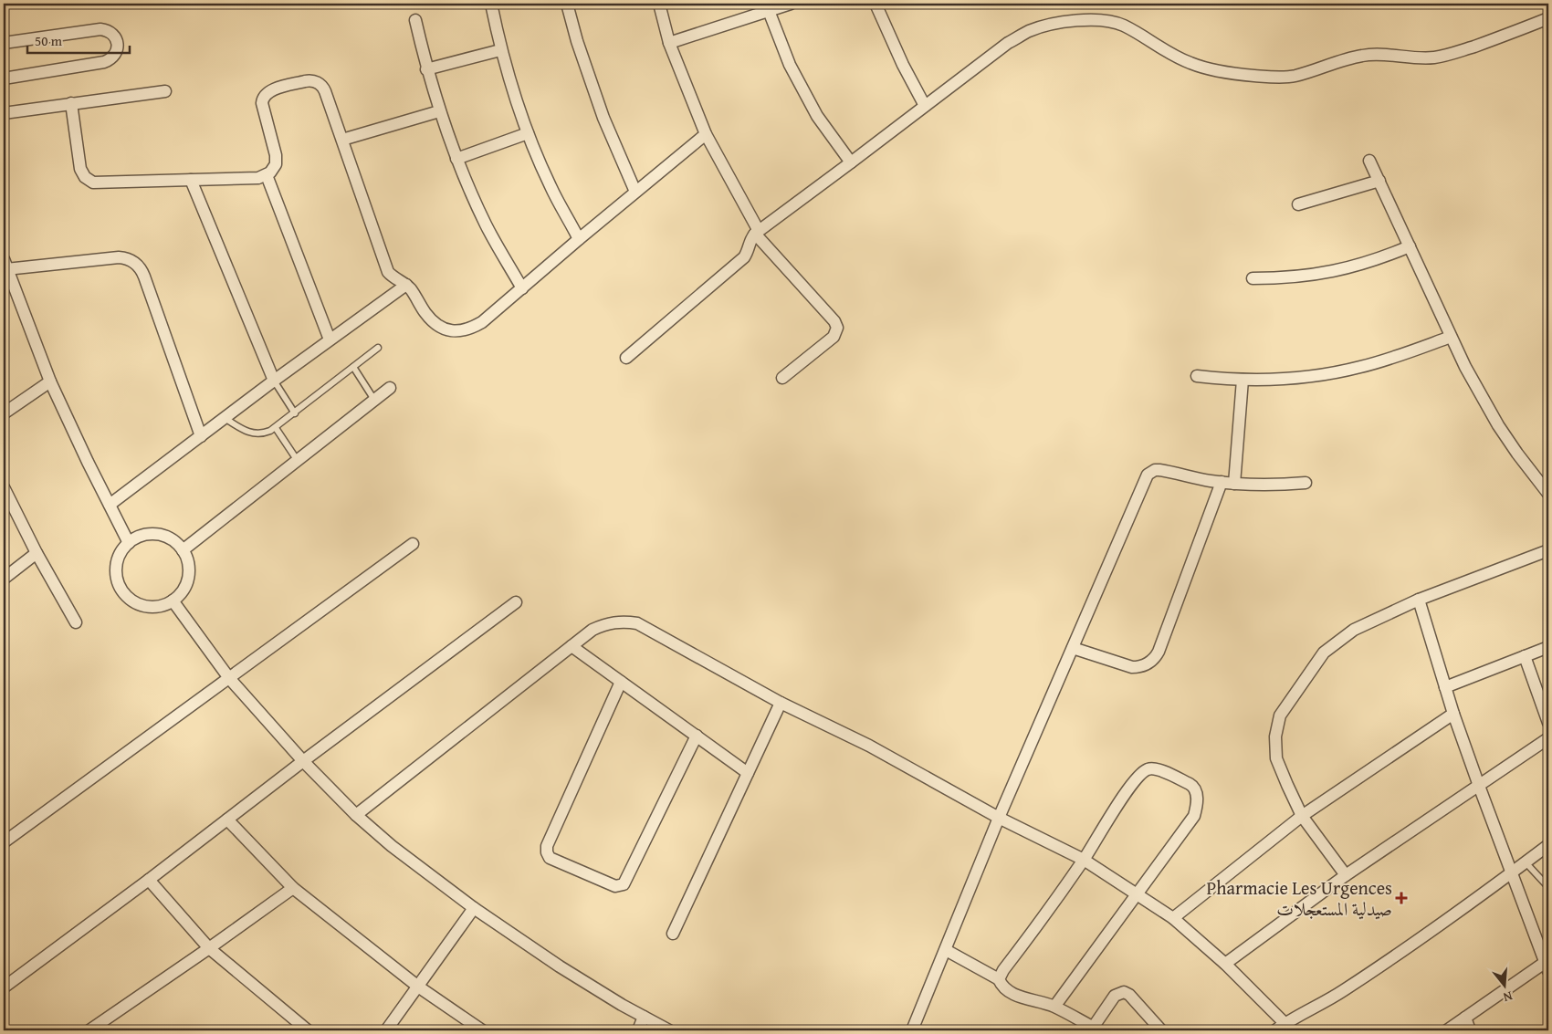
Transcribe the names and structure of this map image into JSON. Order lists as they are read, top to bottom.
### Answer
{
  "places": {
    "health": ["Pharmacie Les Urgences صيدلية المستعجلات"]
  },
  "scale_bar": "50 m",
  "north": "bottom"
}
